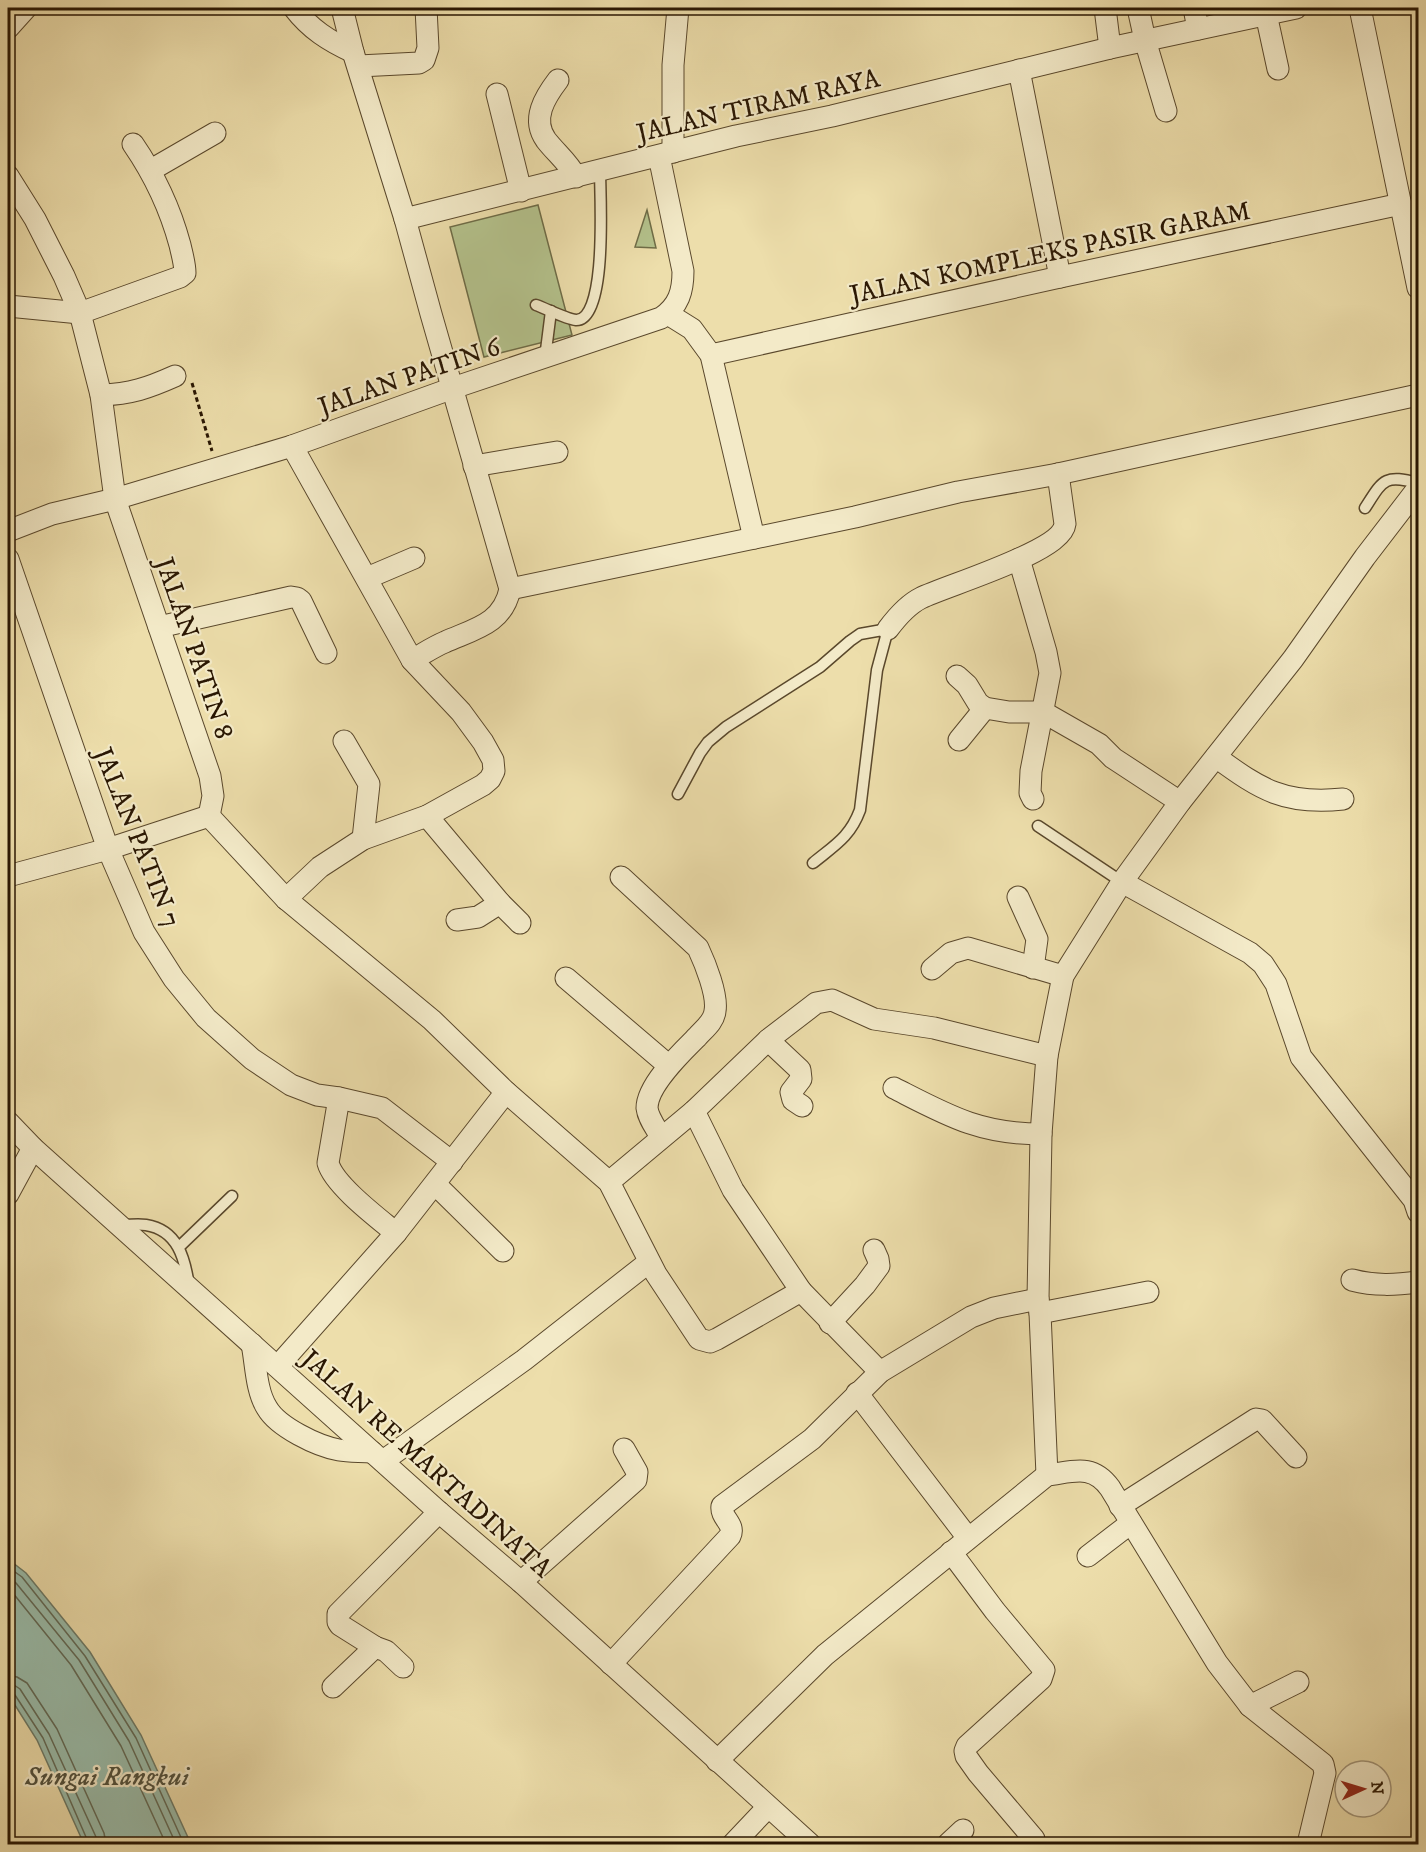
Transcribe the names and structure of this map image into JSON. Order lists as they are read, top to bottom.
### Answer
{
  "streets": {
    "street": [
      "JALAN TIRAM RAYA",
      "JALAN KOMPLEKS PASIR GARAM",
      "JALAN PATIN 6",
      "JALAN PATIN 8",
      "JALAN PATIN 7",
      "JALAN RE MARTADINATA"
    ]
  },
  "crossings": [
    ["JALAN PATIN 6", "JALAN PATIN 8"]
  ],
  "water": ["Sungai Rangkui"],
  "north": "right"
}
